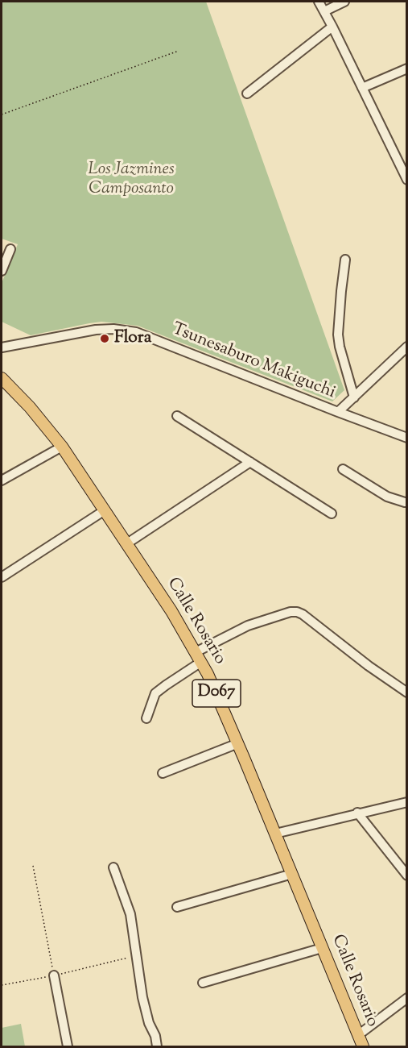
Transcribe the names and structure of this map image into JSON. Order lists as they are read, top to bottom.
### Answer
{
  "streets": {
    "main road": ["Calle Rosario", "D067"],
    "street": ["Tsunesaburo Makiguchi"]
  },
  "parks": ["Los Jazmines Camposanto"],
  "places": ["Flora"]
}
